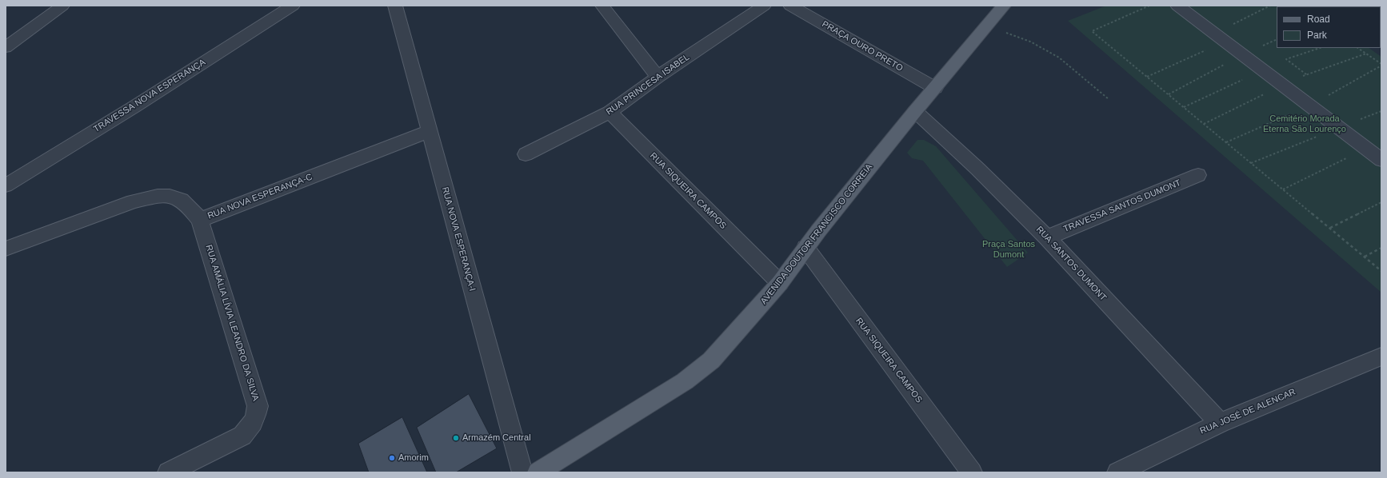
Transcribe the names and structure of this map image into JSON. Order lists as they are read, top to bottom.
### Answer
{
  "streets": {
    "main road": ["AVENIDA DOUTOR FRANCISCO CORREIA"],
    "street": [
      "PRAÇA OURO PRETO",
      "RUA PRINCESA ISABEL",
      "TRAVESSA NOVA ESPERANÇA",
      "RUA SIQUEIRA CAMPOS",
      "RUA NOVA ESPERANÇA-C",
      "TRAVESSA SANTOS DUMONT",
      "RUA NOVA ESPERANÇA-I",
      "RUA SANTOS DUMONT",
      "RUA AMÁLIA LÍVIA LEANDRO DA SILVA",
      "RUA JOSÉ DE ALENCAR"
    ]
  },
  "crossings": [
    ["PRAÇA OURO PRETO", "AVENIDA DOUTOR FRANCISCO CORREIA"],
    ["RUA PRINCESA ISABEL", "RUA SIQUEIRA CAMPOS"],
    ["RUA SIQUEIRA CAMPOS", "AVENIDA DOUTOR FRANCISCO CORREIA"],
    ["RUA NOVA ESPERANÇA-C", "RUA NOVA ESPERANÇA-I"],
    ["RUA NOVA ESPERANÇA-C", "RUA AMÁLIA LÍVIA LEANDRO DA SILVA"],
    ["TRAVESSA SANTOS DUMONT", "RUA SANTOS DUMONT"],
    ["AVENIDA DOUTOR FRANCISCO CORREIA", "RUA SANTOS DUMONT"],
    ["RUA SANTOS DUMONT", "RUA JOSÉ DE ALENCAR"]
  ],
  "parks": ["Cemitério Morada Eterna São Lourenço", "Praça Santos Dumont"],
  "places": ["Armazém Central", "Amorim"],
  "legend": ["Road", "Park"]
}
